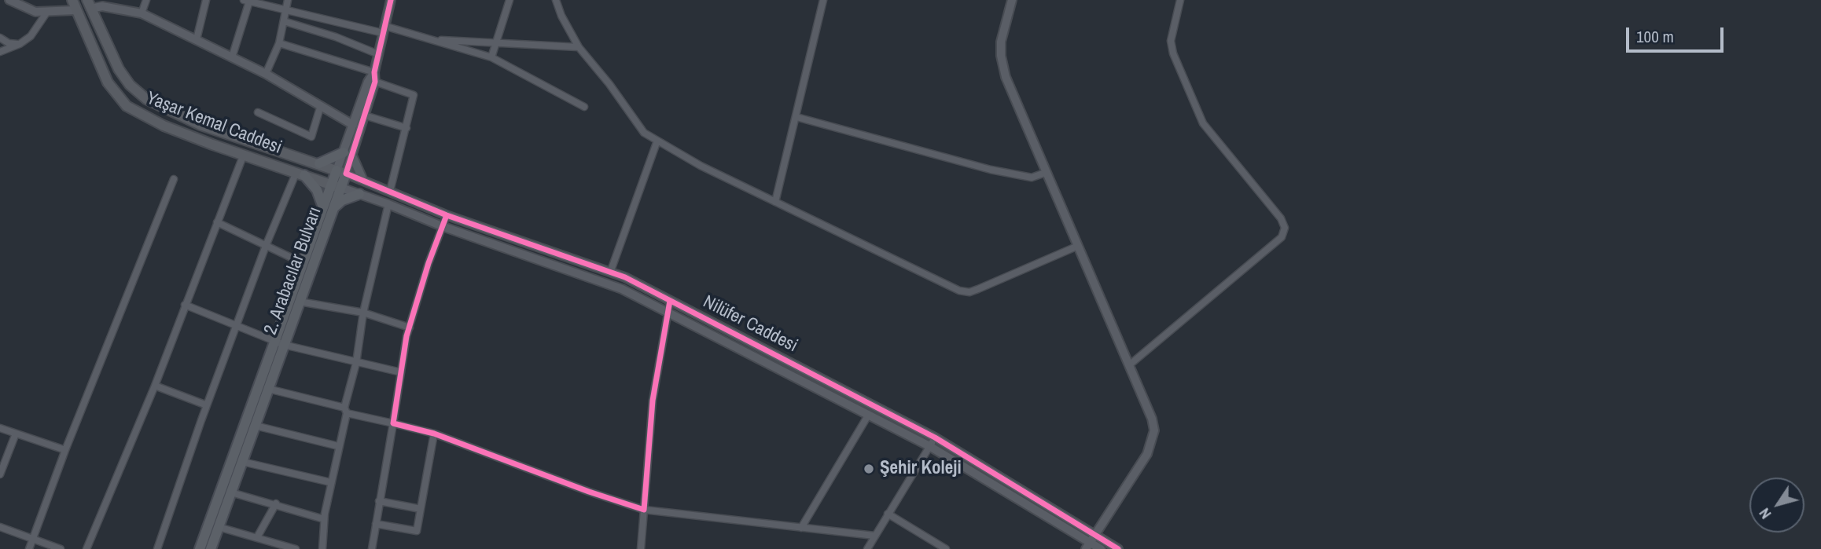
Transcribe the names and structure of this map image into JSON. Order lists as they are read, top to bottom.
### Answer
{
  "streets": {
    "main road": ["Yaşar Kemal Caddesi", "2. Arabacılar Bulvarı"],
    "street": ["Nilüfer Caddesi"]
  },
  "crossings": [
    ["Yaşar Kemal Caddesi", "Nilüfer Caddesi"]
  ],
  "places": ["Şehir Koleji"],
  "scale_bar": "100 m",
  "north": "bottom left"
}
